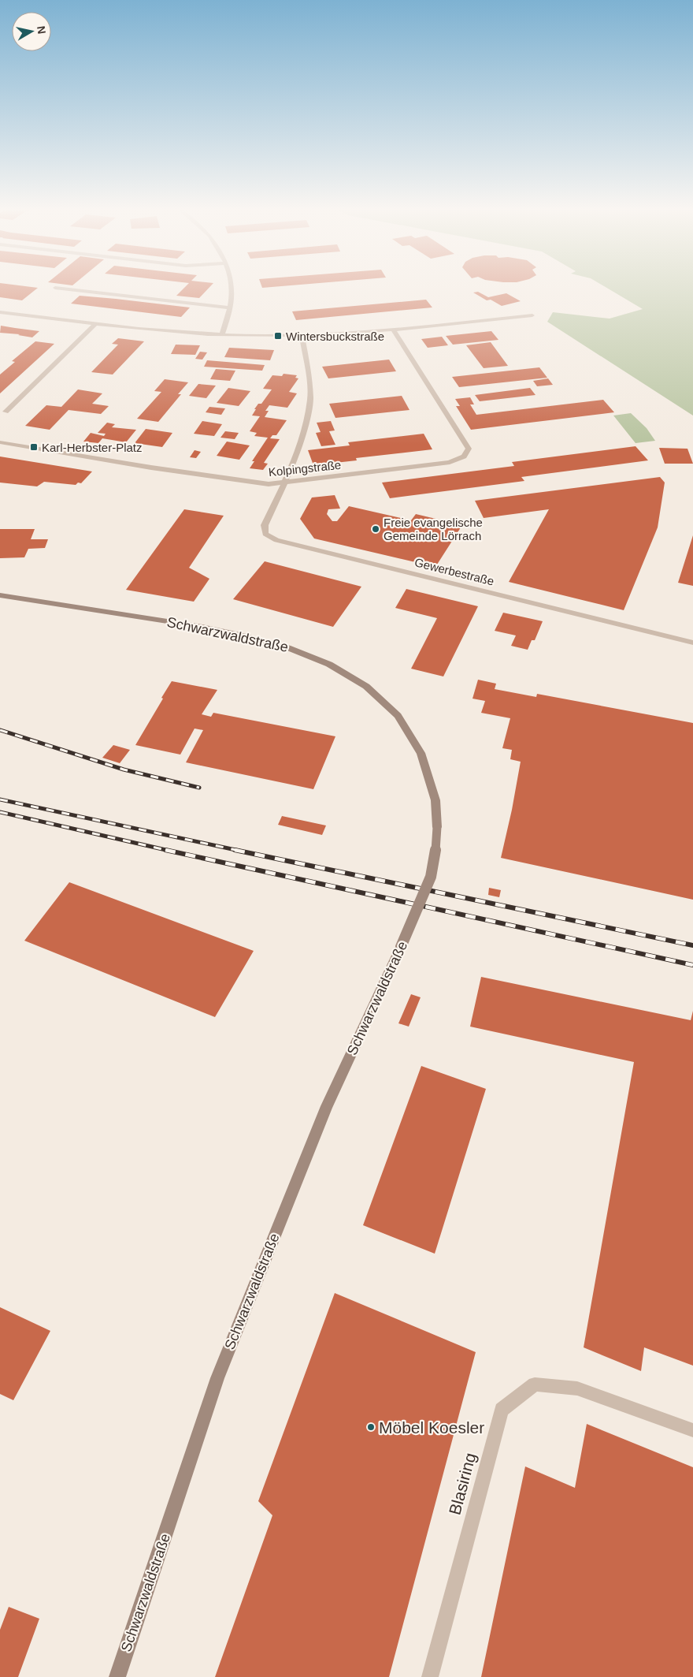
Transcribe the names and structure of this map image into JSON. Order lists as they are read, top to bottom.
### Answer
{
  "streets": {
    "main road": ["Schwarzwaldstraße"],
    "street": ["Kolpingstraße", "Gewerbestraße", "Blasiring"]
  },
  "crossings": [
    ["Kolpingstraße", "Gewerbestraße"]
  ],
  "places": {
    "transit": ["Wintersbuckstraße", "Karl-Herbster-Platz"],
    "other": ["Freie evangelische Gemeinde Lörrach", "Möbel Koesler"]
  },
  "north": "right"
}
